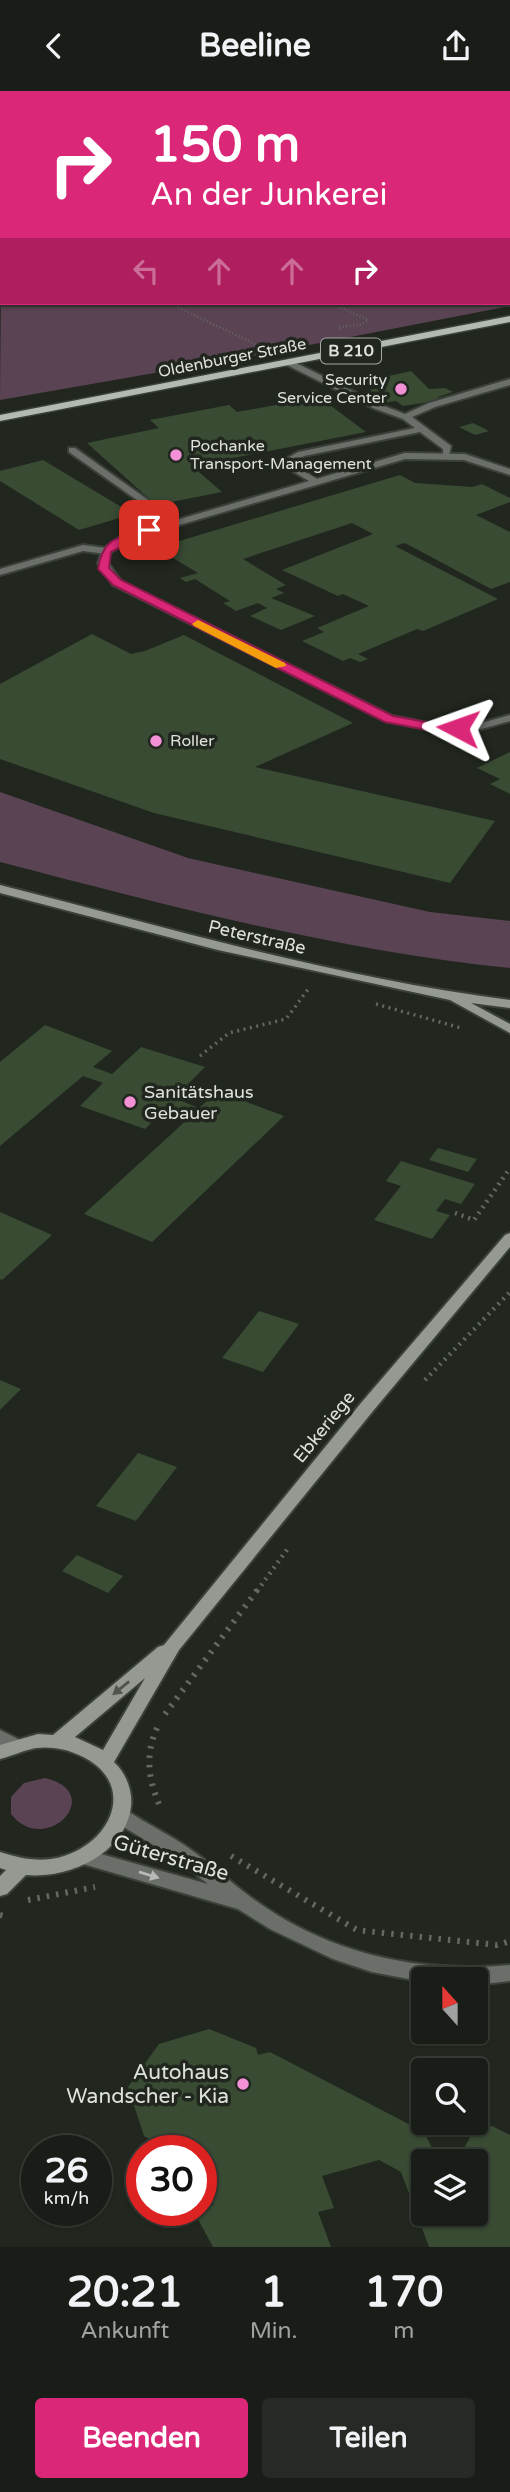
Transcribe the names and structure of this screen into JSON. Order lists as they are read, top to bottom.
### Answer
{
  "streets": {
    "main road": ["B 210", "Oldenburger Straße"],
    "street": ["Peterstraße", "Ebkeriege", "Güterstraße"]
  },
  "places": [
    "Security Service Center",
    "Pochanke Transport-Management",
    "Roller",
    "Sanitätshaus Gebauer",
    "Autohaus Wandscher - Kia"
  ],
  "north": "top",
  "page": {
    "header": "Beeline",
    "turn": ["150 m", "An der Junkerei"],
    "speed": "26 km/h",
    "limit": "30",
    "eta": [
      "20:21",
      "Ankunft",
      "1",
      "Min.",
      "170",
      "m"
    ],
    "buttons": ["Beenden", "Teilen"]
  }
}
